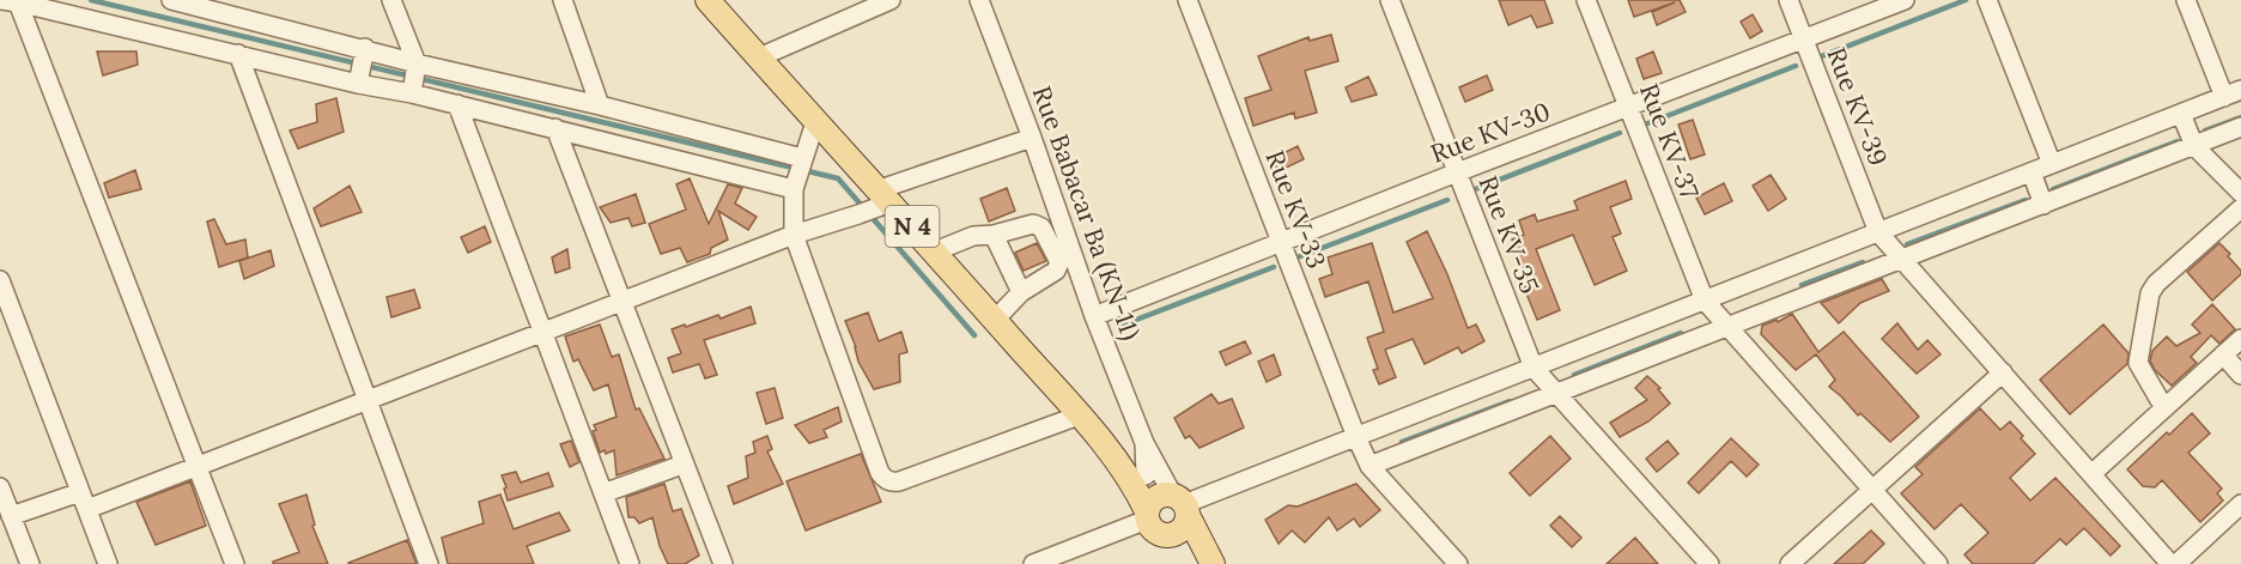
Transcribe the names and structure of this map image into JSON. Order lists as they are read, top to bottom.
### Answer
{
  "streets": {
    "main road": ["N 4"],
    "street": [
      "Rue KV-39",
      "Rue KV-30",
      "Rue KV-37",
      "Rue KV-33",
      "Rue Babacar Ba (KN-11)",
      "Rue KV-35"
    ]
  },
  "crossings": [
    ["Rue KV-39", "Rue KV-30"],
    ["Rue KV-30", "Rue KV-37"],
    ["Rue KV-30", "Rue KV-33"],
    ["Rue KV-30", "Rue Babacar Ba (KN-11)"],
    ["Rue KV-30", "Rue KV-35"],
    ["Rue Babacar Ba (KN-11)", "N 4"]
  ]
}
